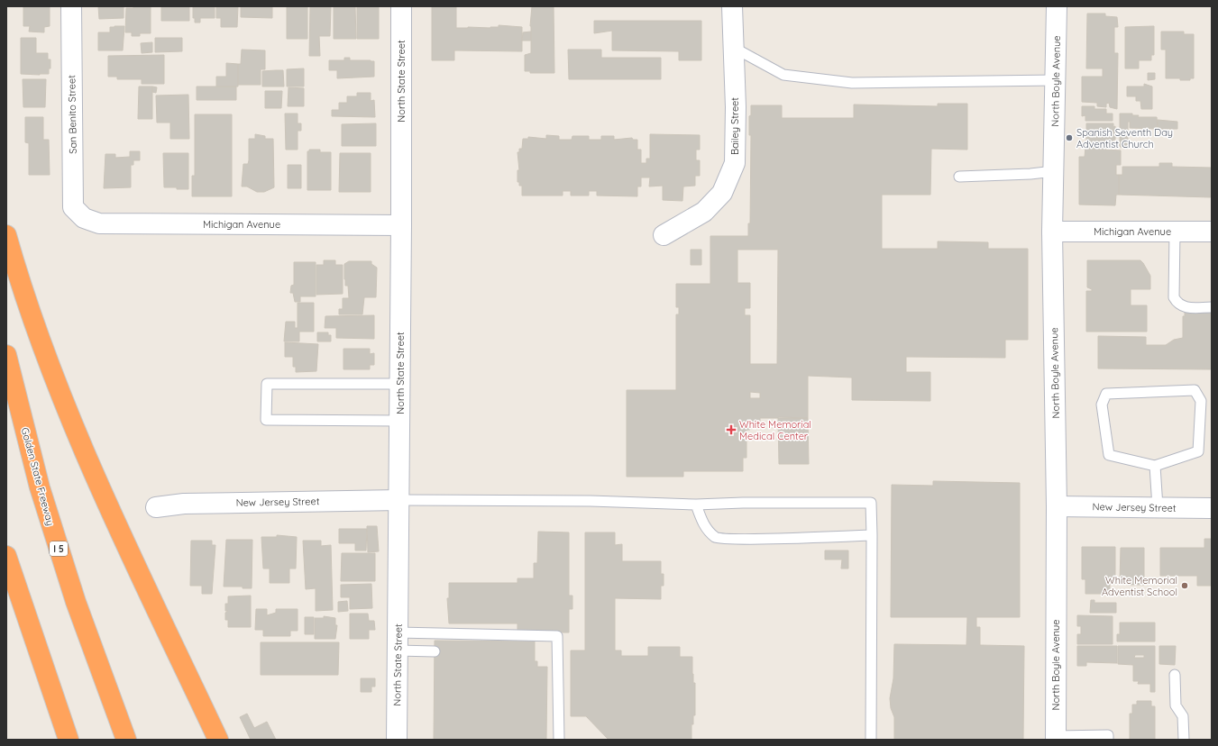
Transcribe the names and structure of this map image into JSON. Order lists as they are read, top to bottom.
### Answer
{
  "streets": {
    "highway": ["Golden State Freeway", "I 5"],
    "street": [
      "North State Street",
      "North Boyle Avenue",
      "San Benito Street",
      "Bailey Street",
      "Michigan Avenue",
      "New Jersey Street"
    ]
  },
  "crossings": [
    ["North State Street", "Michigan Avenue"],
    ["North State Street", "New Jersey Street"],
    ["North Boyle Avenue", "Michigan Avenue"],
    ["North Boyle Avenue", "New Jersey Street"],
    ["San Benito Street", "Michigan Avenue"]
  ],
  "places": {
    "other": ["Spanish Seventh Day Adventist Church", "White Memorial Adventist School"],
    "health": ["White Memorial Medical Center"]
  }
}
